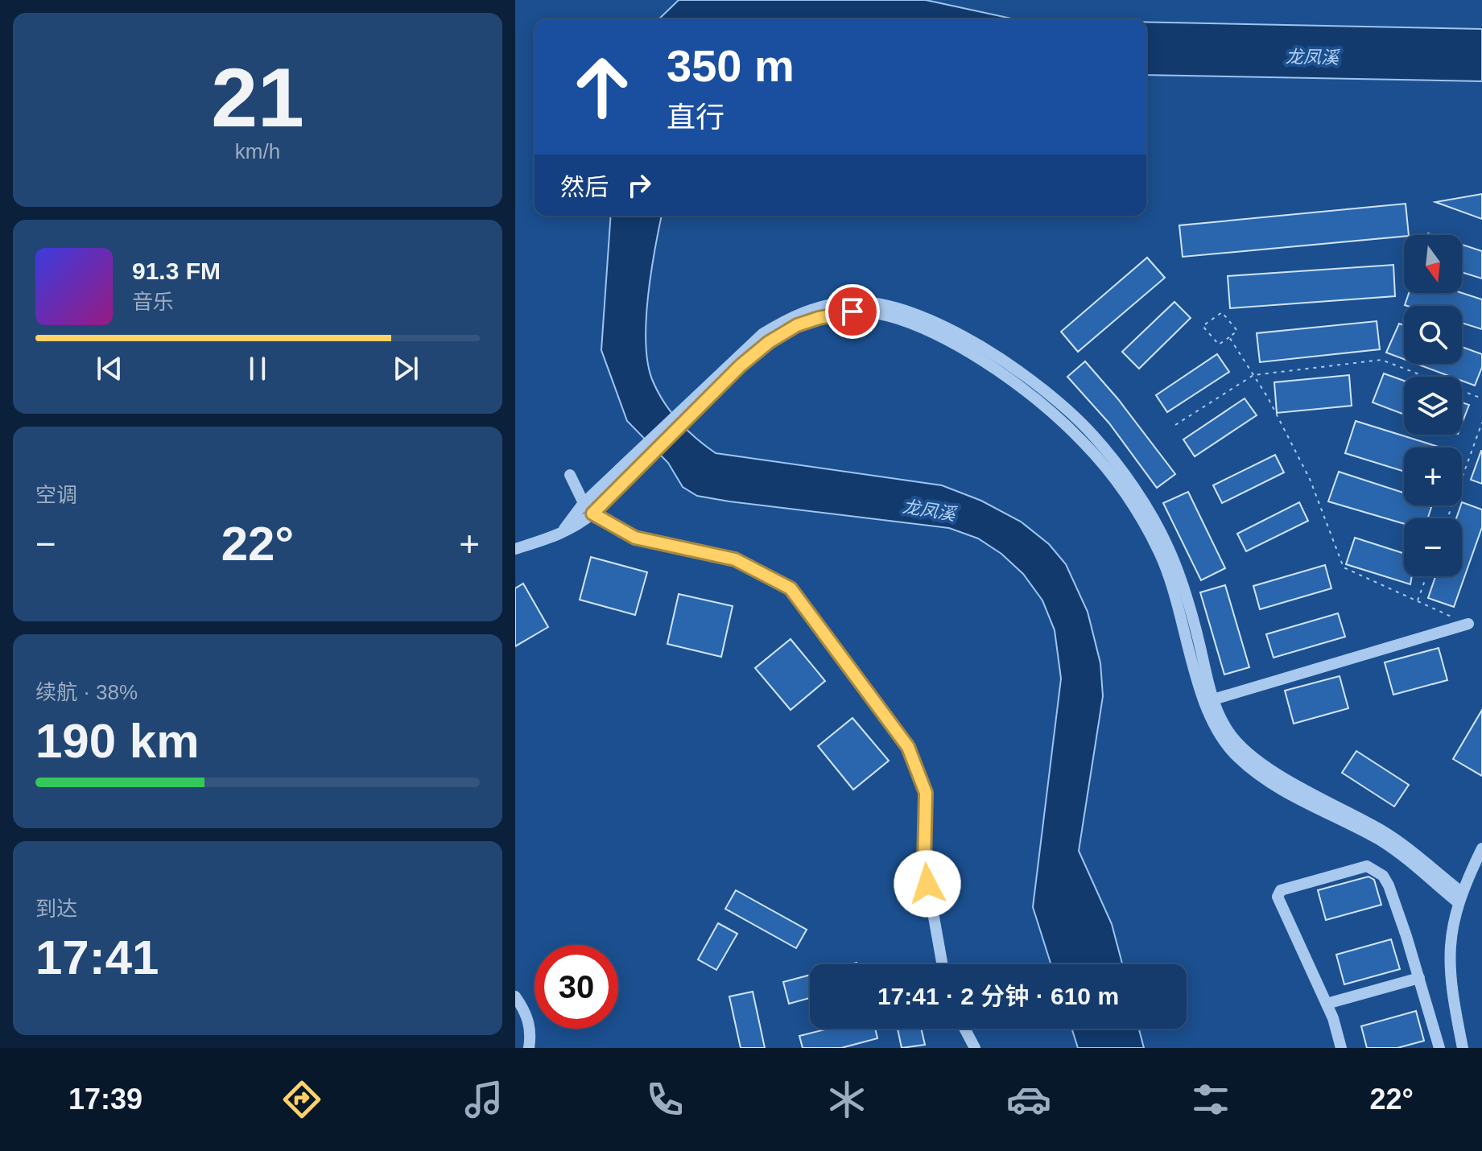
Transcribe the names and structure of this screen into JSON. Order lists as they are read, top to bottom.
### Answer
{
  "water": ["龙凤溪"],
  "north": "bottom",
  "page": {
    "tile": [
      ["21", "km/h"],
      "空调",
      ["续航 · 38%", "190 km"],
      ["到达", "17:41"]
    ],
    "turn": ["350 m", "直行"],
    "then": "然后",
    "map_buttons": ["+", "−"],
    "song": ["91.3 FM", "音乐"],
    "heat": ["−", "22°", "+"],
    "limit": "30",
    "trip": "17:41 · 2 分钟 · 610 m",
    "tabs": ["17:39", "22°"]
  }
}
